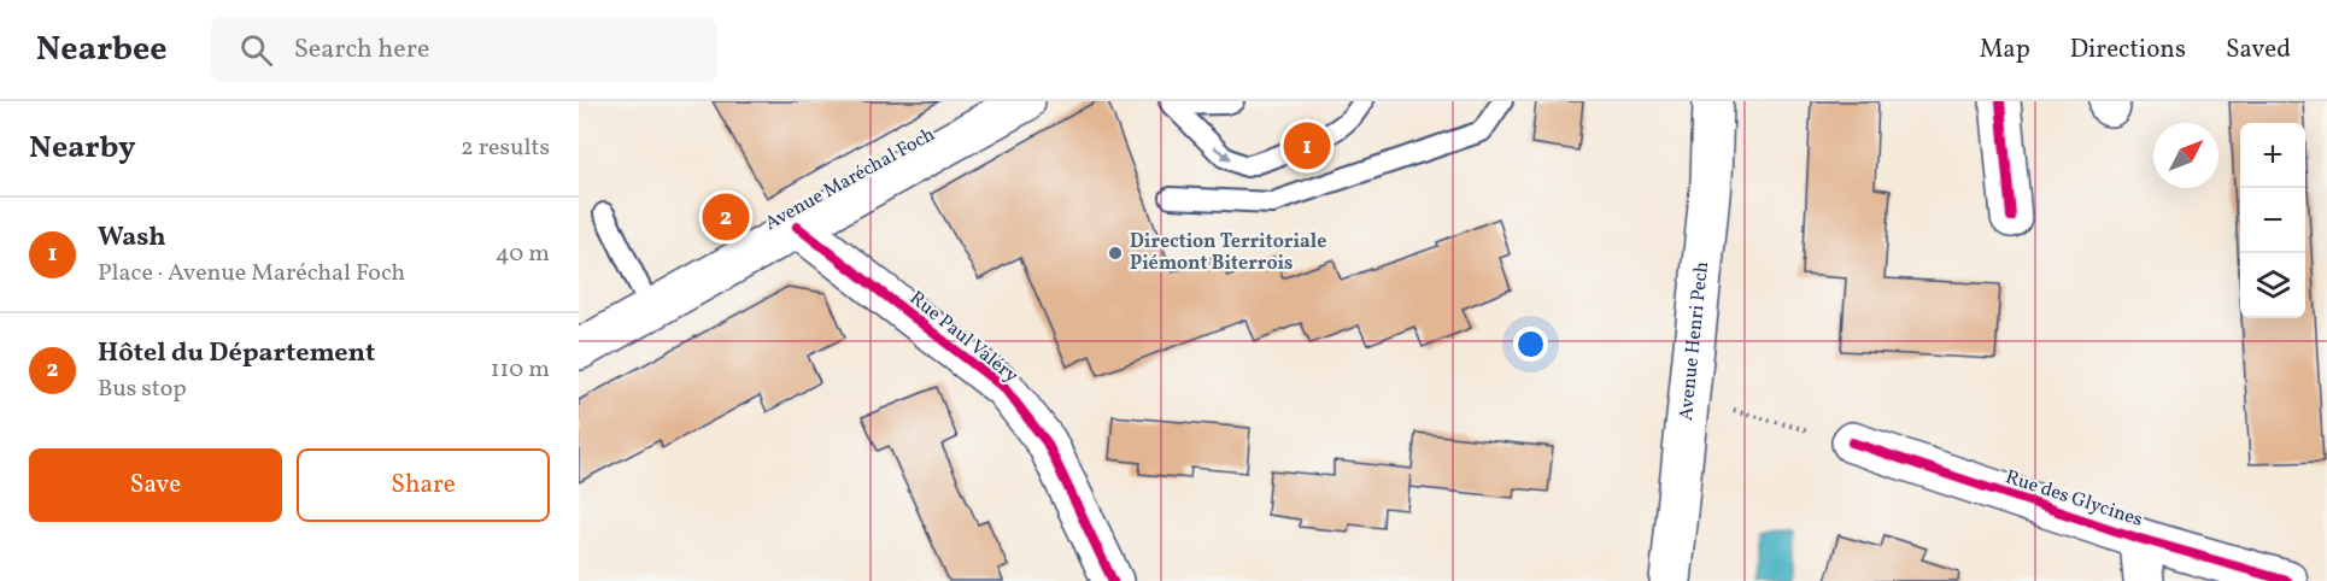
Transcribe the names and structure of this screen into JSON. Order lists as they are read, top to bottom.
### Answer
{
  "streets": {
    "street": [
      "Avenue Maréchal Foch",
      "Rue Paul Valéry",
      "Avenue Henri Pech",
      "Rue des Glycines"
    ]
  },
  "crossings": [
    ["Avenue Maréchal Foch", "Rue Paul Valéry"]
  ],
  "places": ["Direction Territoriale Piémont Biterrois"],
  "north": "top right",
  "page": {
    "header": "Nearbee",
    "search": "Search here",
    "nav": ["Map", "Directions", "Saved"],
    "heading": ["Nearby", "2 results"],
    "pins": ["1", "2"],
    "map_buttons": ["+", "−"],
    "list": [
      {
        "mark": "1",
        "name": "Wash",
        "note": "Place · Avenue Maréchal Foch",
        "value": "40 m"
      },
      {
        "mark": "2",
        "name": "Hôtel du Département",
        "note": "Bus stop",
        "value": "110 m"
      }
    ],
    "buttons": ["Save", "Share"]
  }
}
